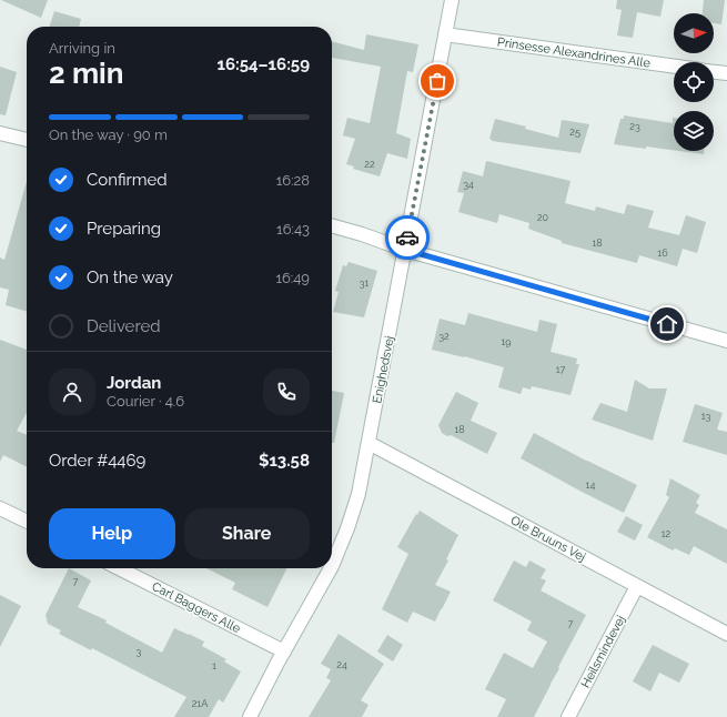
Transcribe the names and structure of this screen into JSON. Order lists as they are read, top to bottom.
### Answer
{
  "streets": {
    "street": [
      "Prinsesse Alexandrines Alle",
      "Enighedsvej",
      "Ole Bruuns Vej",
      "Carl Baggers Alle",
      "Heilsmindevej"
    ]
  },
  "crossings": [
    ["Prinsesse Alexandrines Alle", "Enighedsvej"],
    ["Enighedsvej", "Ole Bruuns Vej"],
    ["Enighedsvej", "Carl Baggers Alle"],
    ["Ole Bruuns Vej", "Heilsmindevej"]
  ],
  "house_numbers": [
    "23",
    "25",
    "22",
    "34",
    "20",
    "18",
    "16",
    "31",
    "32",
    "19",
    "17",
    "13",
    "18",
    "14",
    "12",
    "7",
    "7",
    "3",
    "24",
    "1",
    "21A"
  ],
  "north": "right",
  "page": {
    "heading": ["2 min", "Arriving in", "16:54–16:59"],
    "panel": [
      "Jordan",
      "Courier · 4.6",
      "Order #4469",
      "$13.58"
    ],
    "bar": "On the way · 90 m",
    "list": [
      ["Confirmed", "16:28"],
      ["Preparing", "16:43"],
      ["On the way", "16:49"],
      "Delivered"
    ],
    "buttons": ["Help", "Share"]
  }
}
